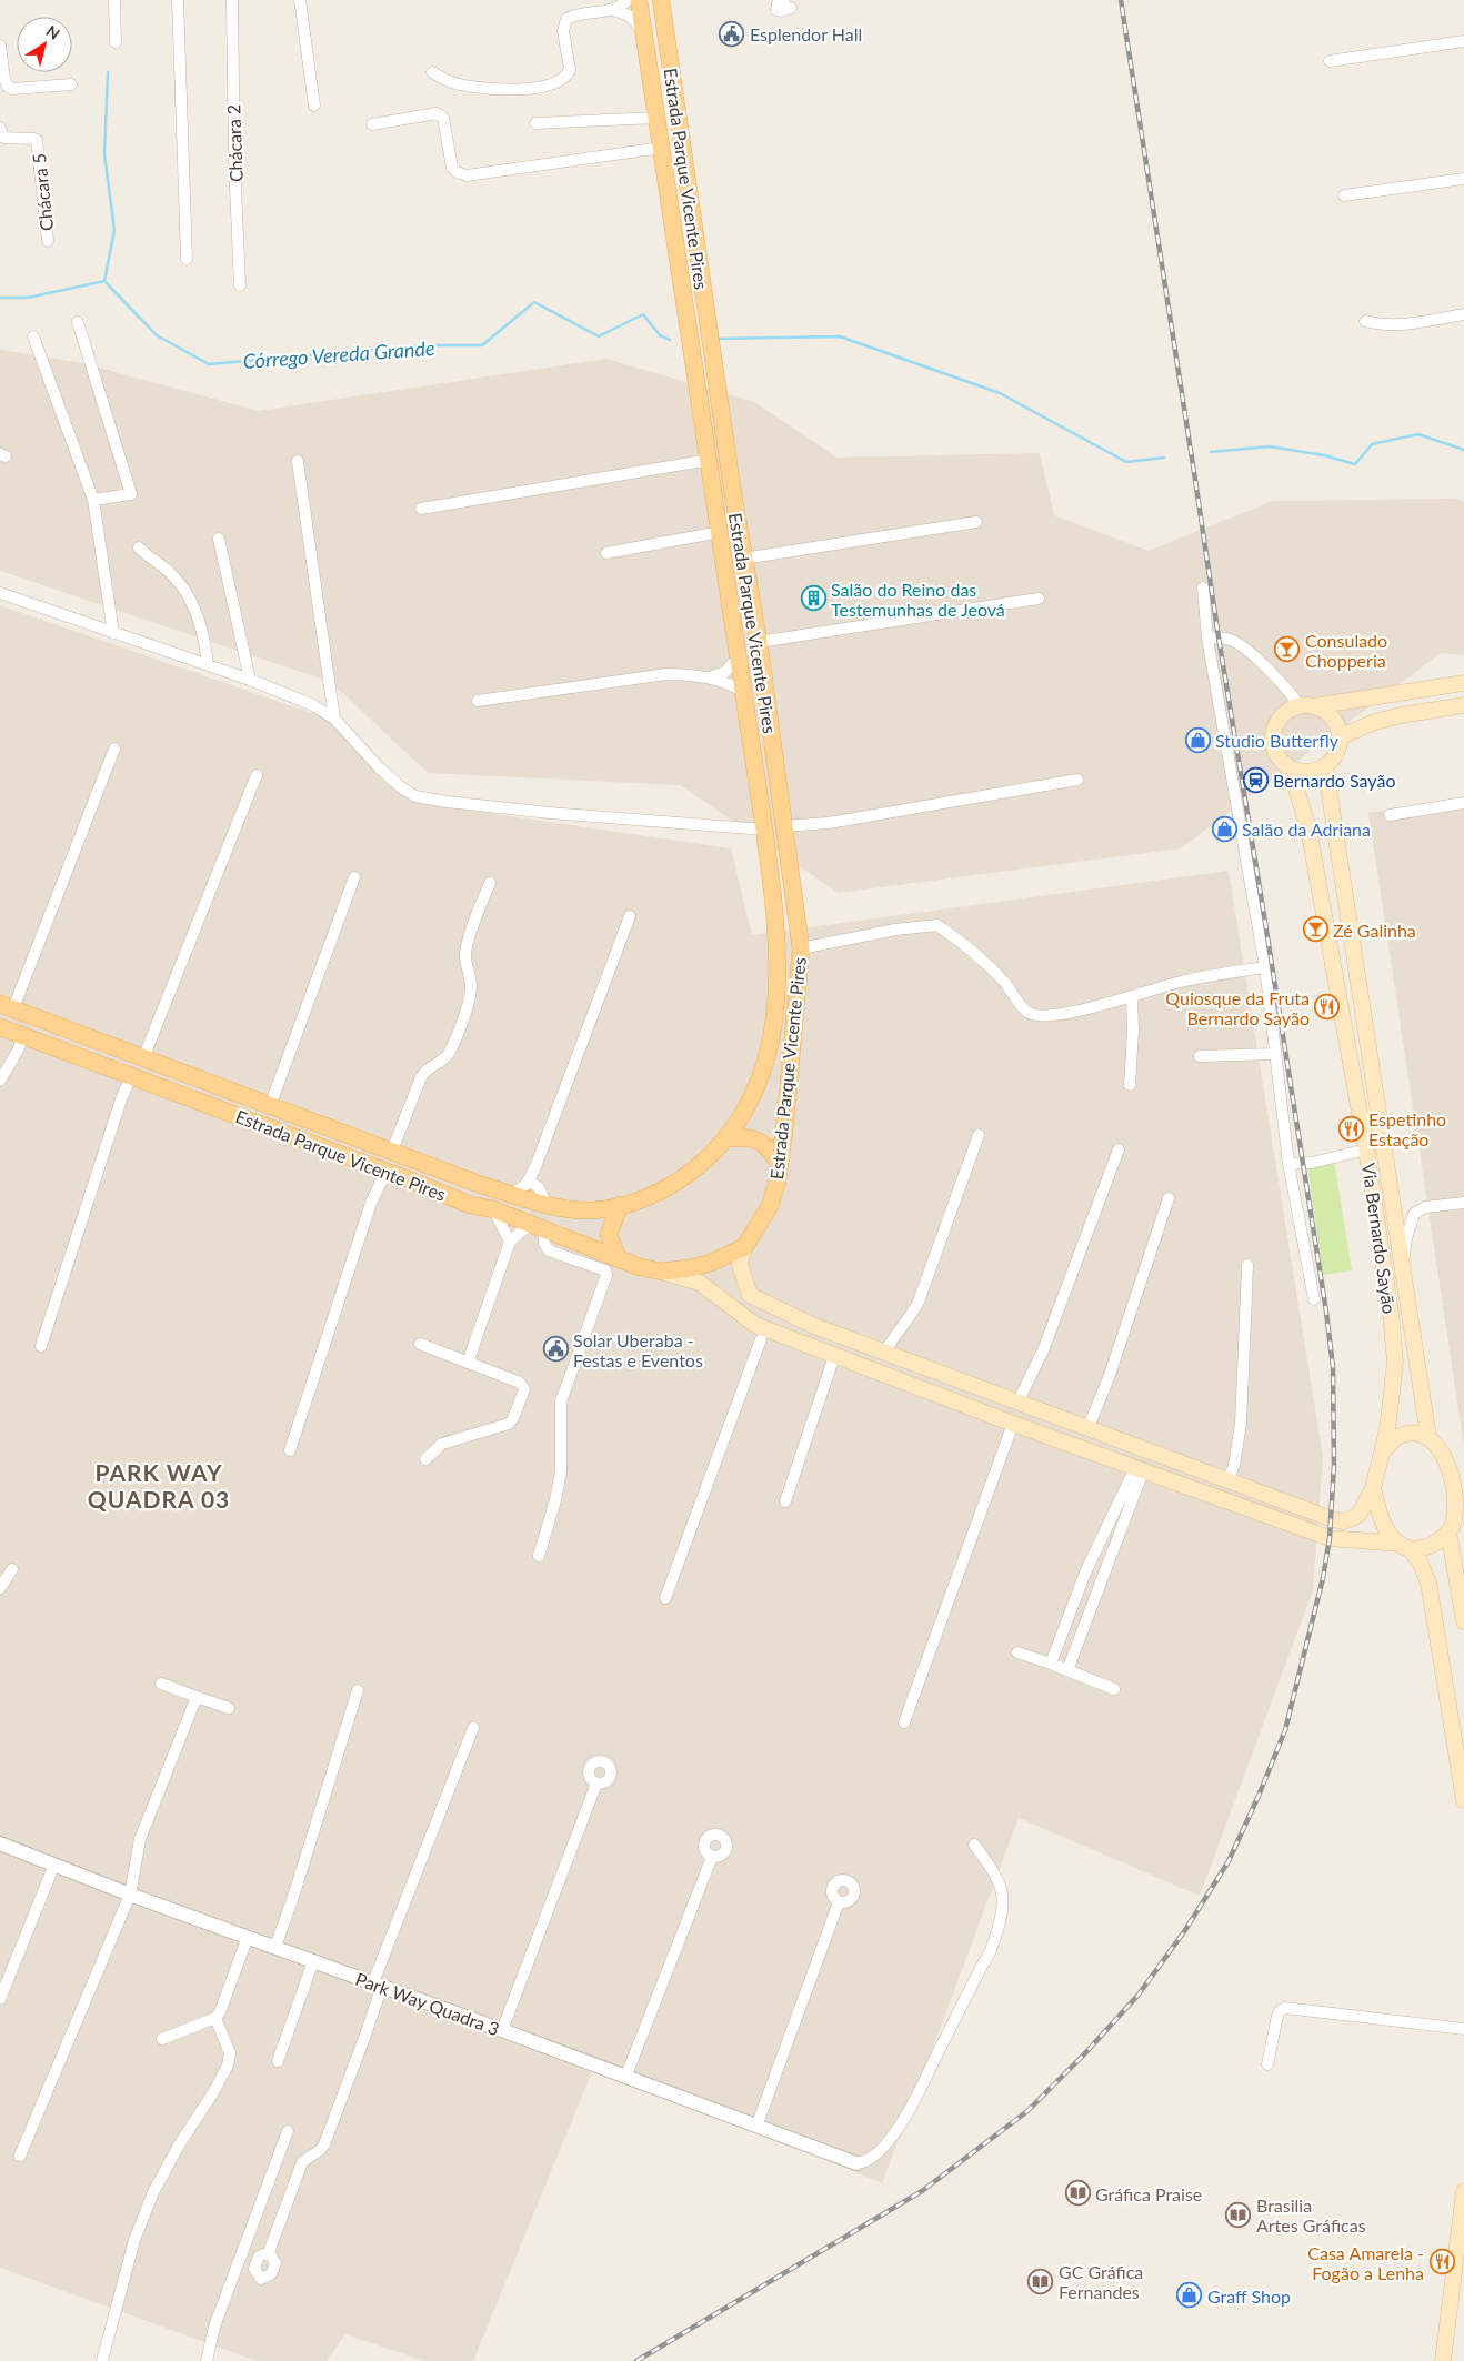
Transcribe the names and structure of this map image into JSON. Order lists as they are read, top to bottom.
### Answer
{
  "streets": {
    "main road": ["Estrada Parque Vicente Pires", "Via Bernardo Sayão"],
    "street": ["Chácara 2", "Chácara 5", "Park Way Quadra 3"]
  },
  "districts": ["PARK WAY QUADRA 03"],
  "water": ["Córrego Vereda Grande"],
  "places": {
    "public building": ["Esplendor Hall", "Solar Uberaba - Festas e Eventos"],
    "building": ["Salão do Reino das Testemunhas de Jeová"],
    "bar": ["Consulado Chopperia", "Zé Galinha"],
    "shop": ["Studio Butterfly", "Salão da Adriana", "Graff Shop"],
    "station": ["Bernardo Sayão"],
    "restaurant": ["Quiosque da Fruta Bernardo Sayão", "Espetinho Estação", "Casa Amarela - Fogão a Lenha"],
    "library": ["Gráfica Praise", "Brasilia Artes Gráficas", "GC Gráfica Fernandes"]
  },
  "north": "top right"
}
